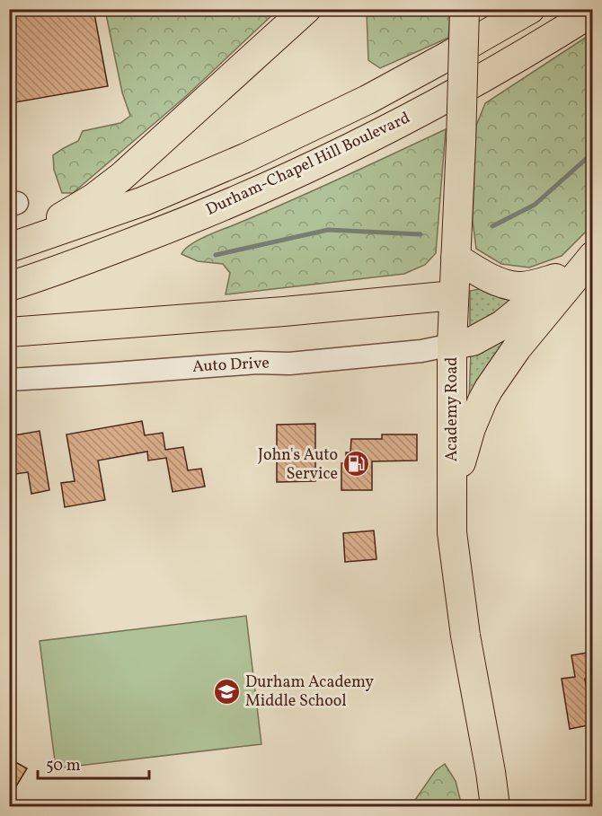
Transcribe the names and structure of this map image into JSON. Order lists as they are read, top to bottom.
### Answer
{
  "streets": {
    "main road": ["Durham-Chapel Hill Boulevard", "Academy Road"],
    "street": ["Auto Drive"]
  },
  "crossings": [
    ["Auto Drive", "Academy Road"]
  ],
  "places": {
    "fuel station": ["John's Auto Service"],
    "school or university": ["Durham Academy Middle School"]
  },
  "scale_bar": "50 m"
}
